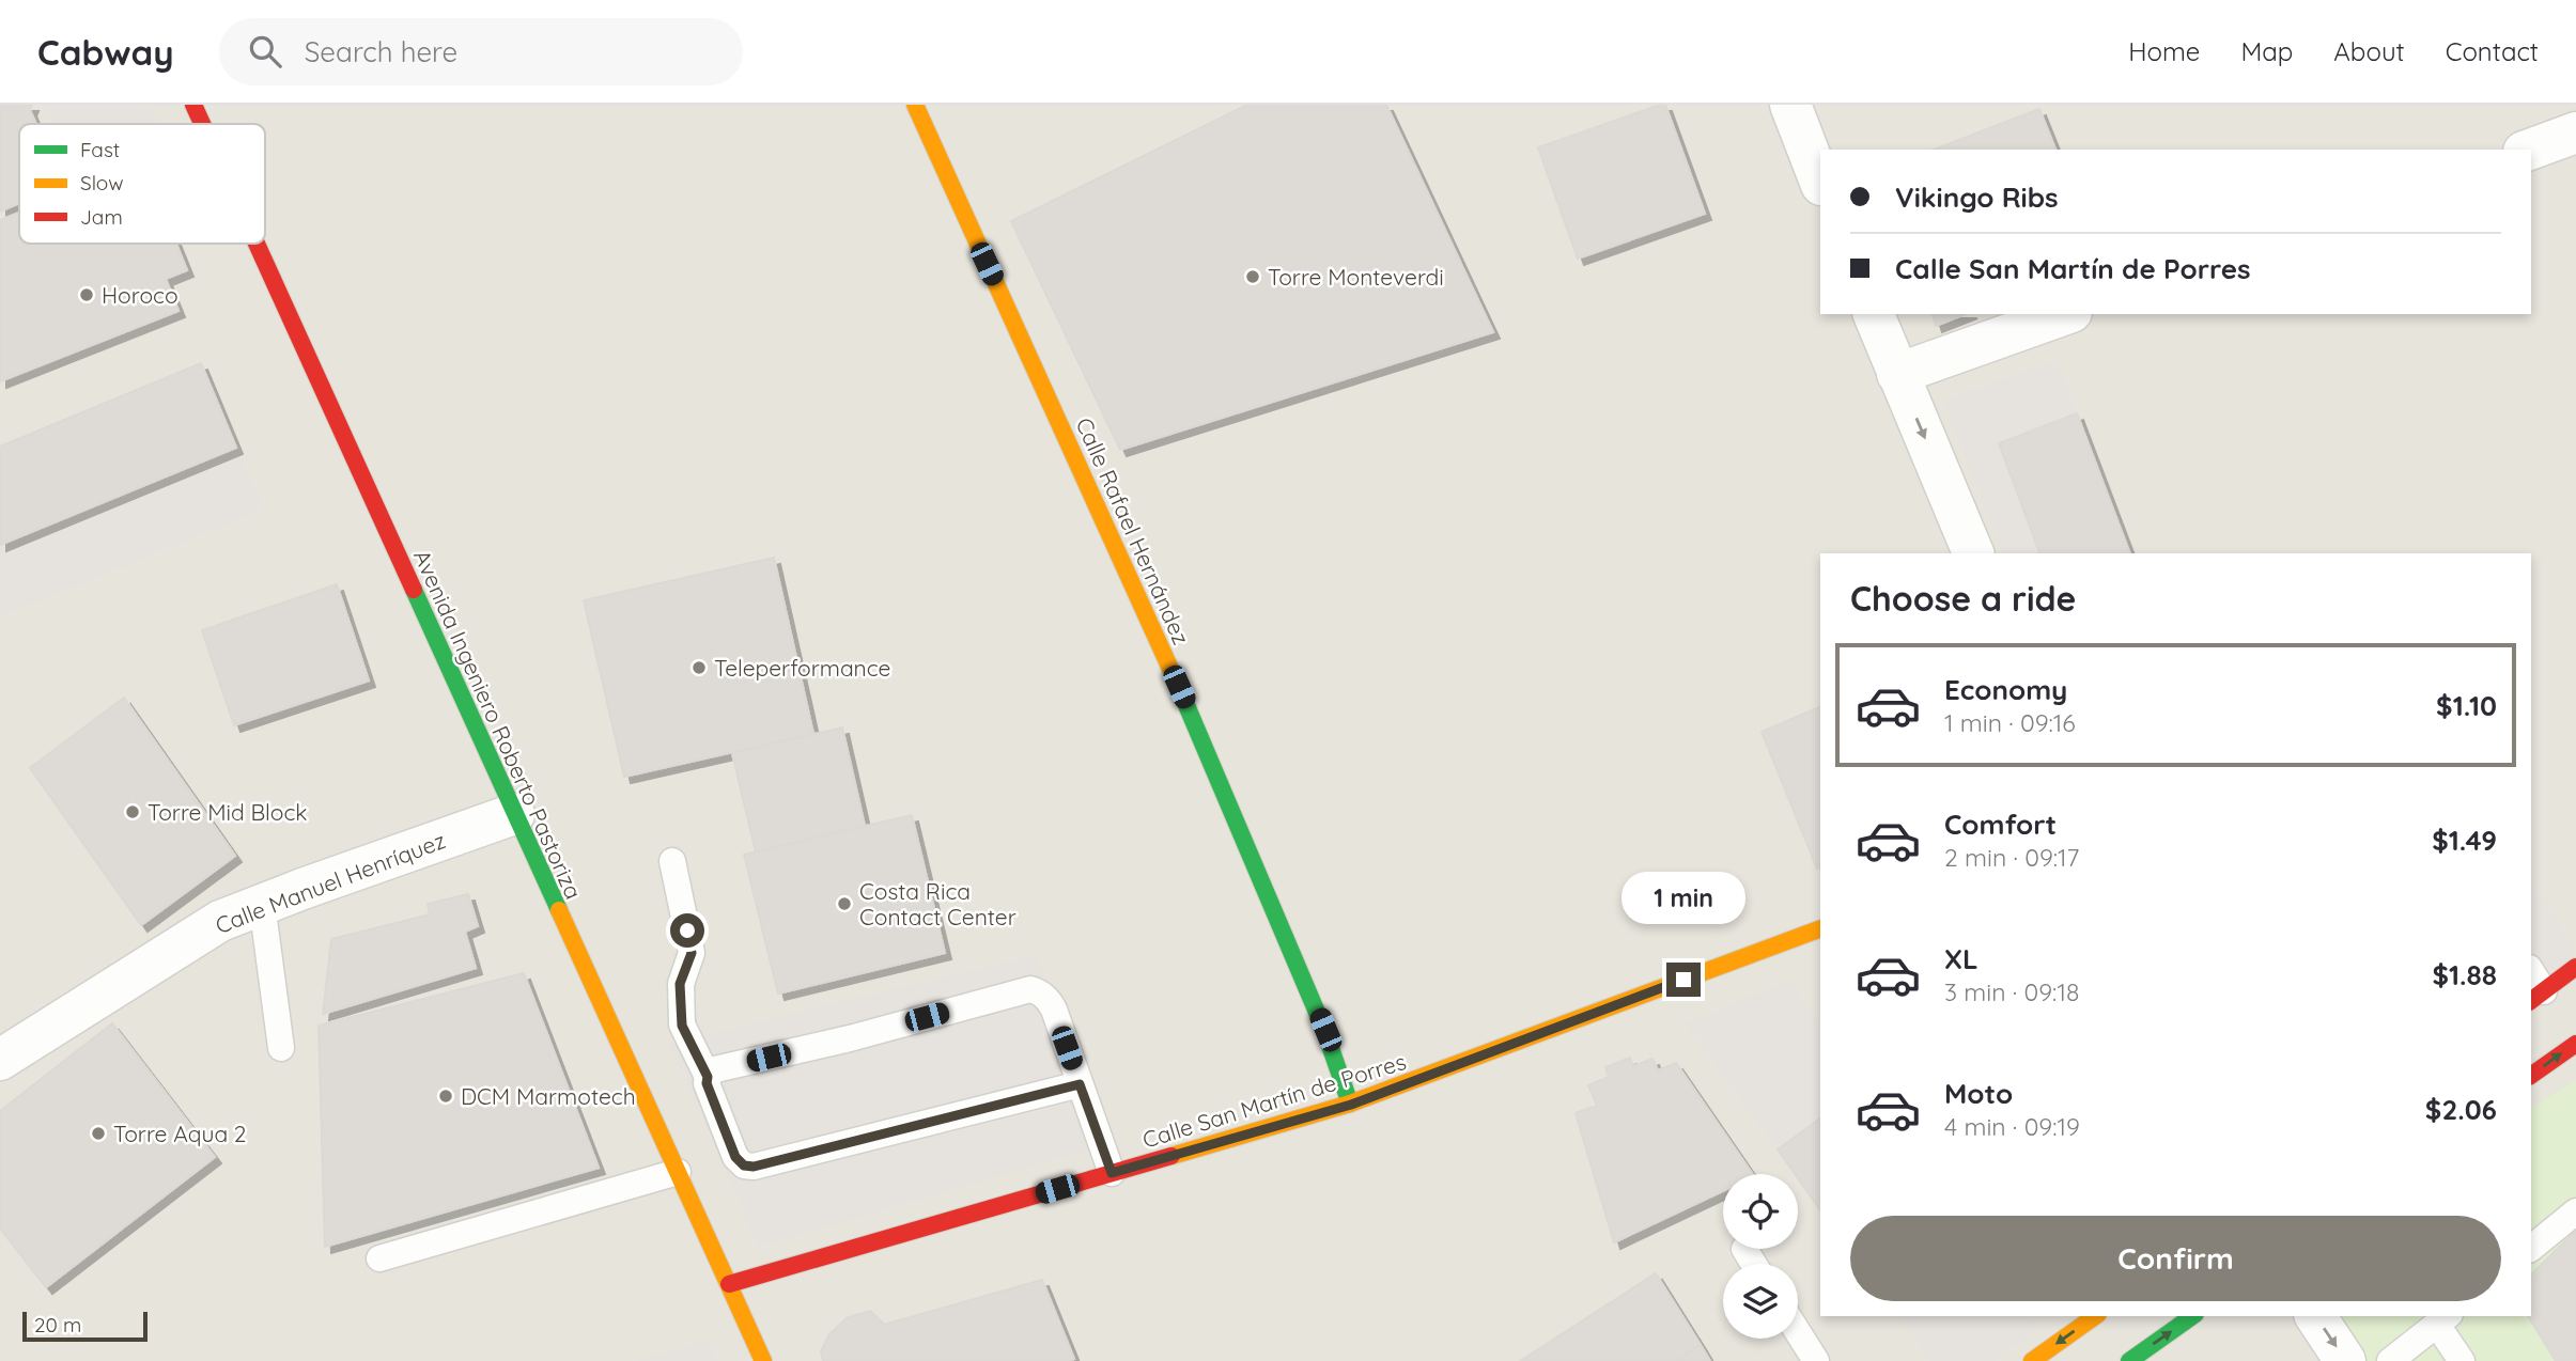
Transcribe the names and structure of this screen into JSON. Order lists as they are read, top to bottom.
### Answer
{
  "streets": {
    "street": [
      "Calle Rafael Hernández",
      "Avenida Ingeniero Roberto Pastoriza",
      "Calle Manuel Henríquez",
      "Calle San Martín de Porres"
    ]
  },
  "crossings": [
    ["Calle Rafael Hernández", "Calle San Martín de Porres"],
    ["Avenida Ingeniero Roberto Pastoriza", "Calle Manuel Henríquez"],
    ["Avenida Ingeniero Roberto Pastoriza", "Calle San Martín de Porres"]
  ],
  "places": [
    "Torre Monteverdi",
    "Horoco",
    "Teleperformance",
    "Torre Mid Block",
    "Costa Rica Contact Center",
    "DCM Marmotech",
    "Torre Aqua 2"
  ],
  "legend": ["Fast", "Slow", "Jam"],
  "scale_bar": "20 m",
  "page": {
    "header": "Cabway",
    "search": "Search here",
    "nav": [
      "Home",
      "Map",
      "About",
      "Contact"
    ],
    "banner": ["Vikingo Ribs", "Calle San Martín de Porres"],
    "heading": "Choose a ride",
    "list": [
      {
        "name": "Economy",
        "note": "1 min · 09:16",
        "value": "$1.10"
      },
      {
        "name": "Comfort",
        "note": "2 min · 09:17",
        "value": "$1.49"
      },
      {
        "name": "XL",
        "note": "3 min · 09:18",
        "value": "$1.88"
      },
      {
        "name": "Moto",
        "note": "4 min · 09:19",
        "value": "$2.06"
      }
    ],
    "bubble": "1 min",
    "buttons": "Confirm",
    "scale": "20 m"
  }
}
